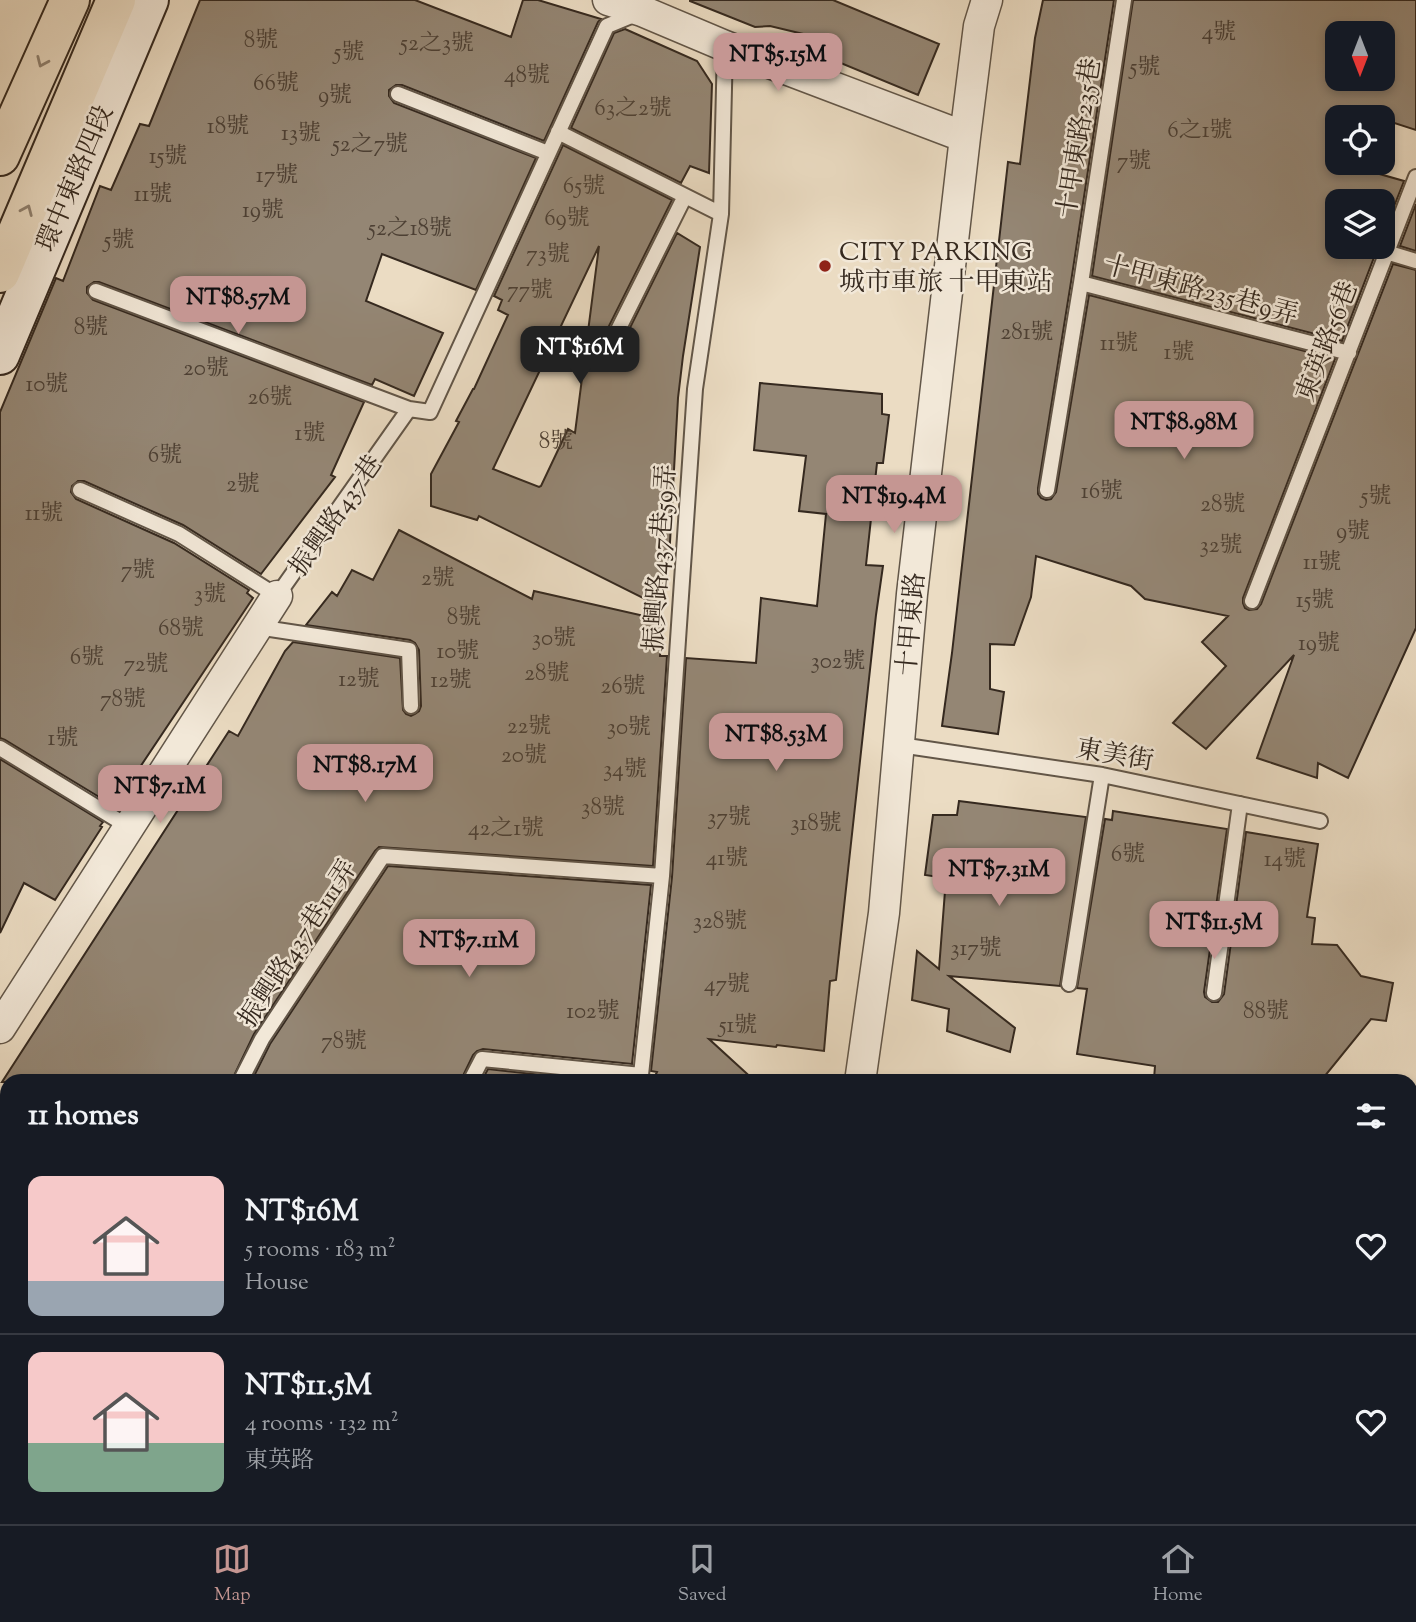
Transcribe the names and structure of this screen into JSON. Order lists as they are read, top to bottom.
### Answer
{
  "streets": {
    "street": ["環中東路四段", "振興路437巷", "十甲東路"],
    "lane": [
      "十甲東路235巷",
      "十甲東路235巷9弄",
      "東英路56巷",
      "振興路437巷59弄",
      "東美街",
      "振興路437巷111弄"
    ]
  },
  "crossings": [
    ["十甲東路235巷", "十甲東路235巷9弄"],
    ["十甲東路235巷9弄", "東英路56巷"],
    ["振興路437巷59弄", "振興路437巷111弄"],
    ["十甲東路", "東美街"]
  ],
  "places": ["CITY PARKING 城市車旅 十甲東站"],
  "house_numbers": [
    "4號",
    "8號",
    "52之3號",
    "5號",
    "5號",
    "48號",
    "66號",
    "9號",
    "63之2號",
    "18號",
    "6之1號",
    "13號",
    "52之7號",
    "15號",
    "7號",
    "17號",
    "65號",
    "11號",
    "19號",
    "69號",
    "52之18號",
    "5號",
    "73號",
    "77號",
    "8號",
    "281號",
    "11號",
    "1號",
    "20號",
    "10號",
    "26號",
    "1號",
    "8號",
    "6號",
    "2號",
    "16號",
    "5號",
    "28號",
    "11號",
    "9號",
    "32號",
    "11號",
    "7號",
    "2號",
    "3號",
    "15號",
    "8號",
    "68號",
    "30號",
    "19號",
    "10號",
    "6號",
    "302號",
    "72號",
    "28號",
    "12號",
    "12號",
    "26號",
    "78號",
    "22號",
    "30號",
    "1號",
    "20號",
    "34號",
    "38號",
    "37號",
    "318號",
    "42之1號",
    "6號",
    "41號",
    "14號",
    "328號",
    "317號",
    "47號",
    "102號",
    "88號",
    "51號",
    "78號"
  ],
  "north": "bottom",
  "page": {
    "price": [
      "NT$5.15M",
      "NT$8.57M",
      "NT$16M",
      "NT$8.98M",
      "NT$19.4M",
      "NT$8.53M",
      "NT$8.17M",
      "NT$7.1M",
      "NT$7.31M",
      "NT$11.5M",
      "NT$7.11M"
    ],
    "heading": "11 homes",
    "list": [
      {
        "name": "NT$16M",
        "note": "5 rooms · 183 m² · House"
      },
      {
        "name": "NT$11.5M",
        "note": "4 rooms · 132 m² · 東英路"
      }
    ],
    "tabs": ["Map", "Saved", "Home"]
  }
}
